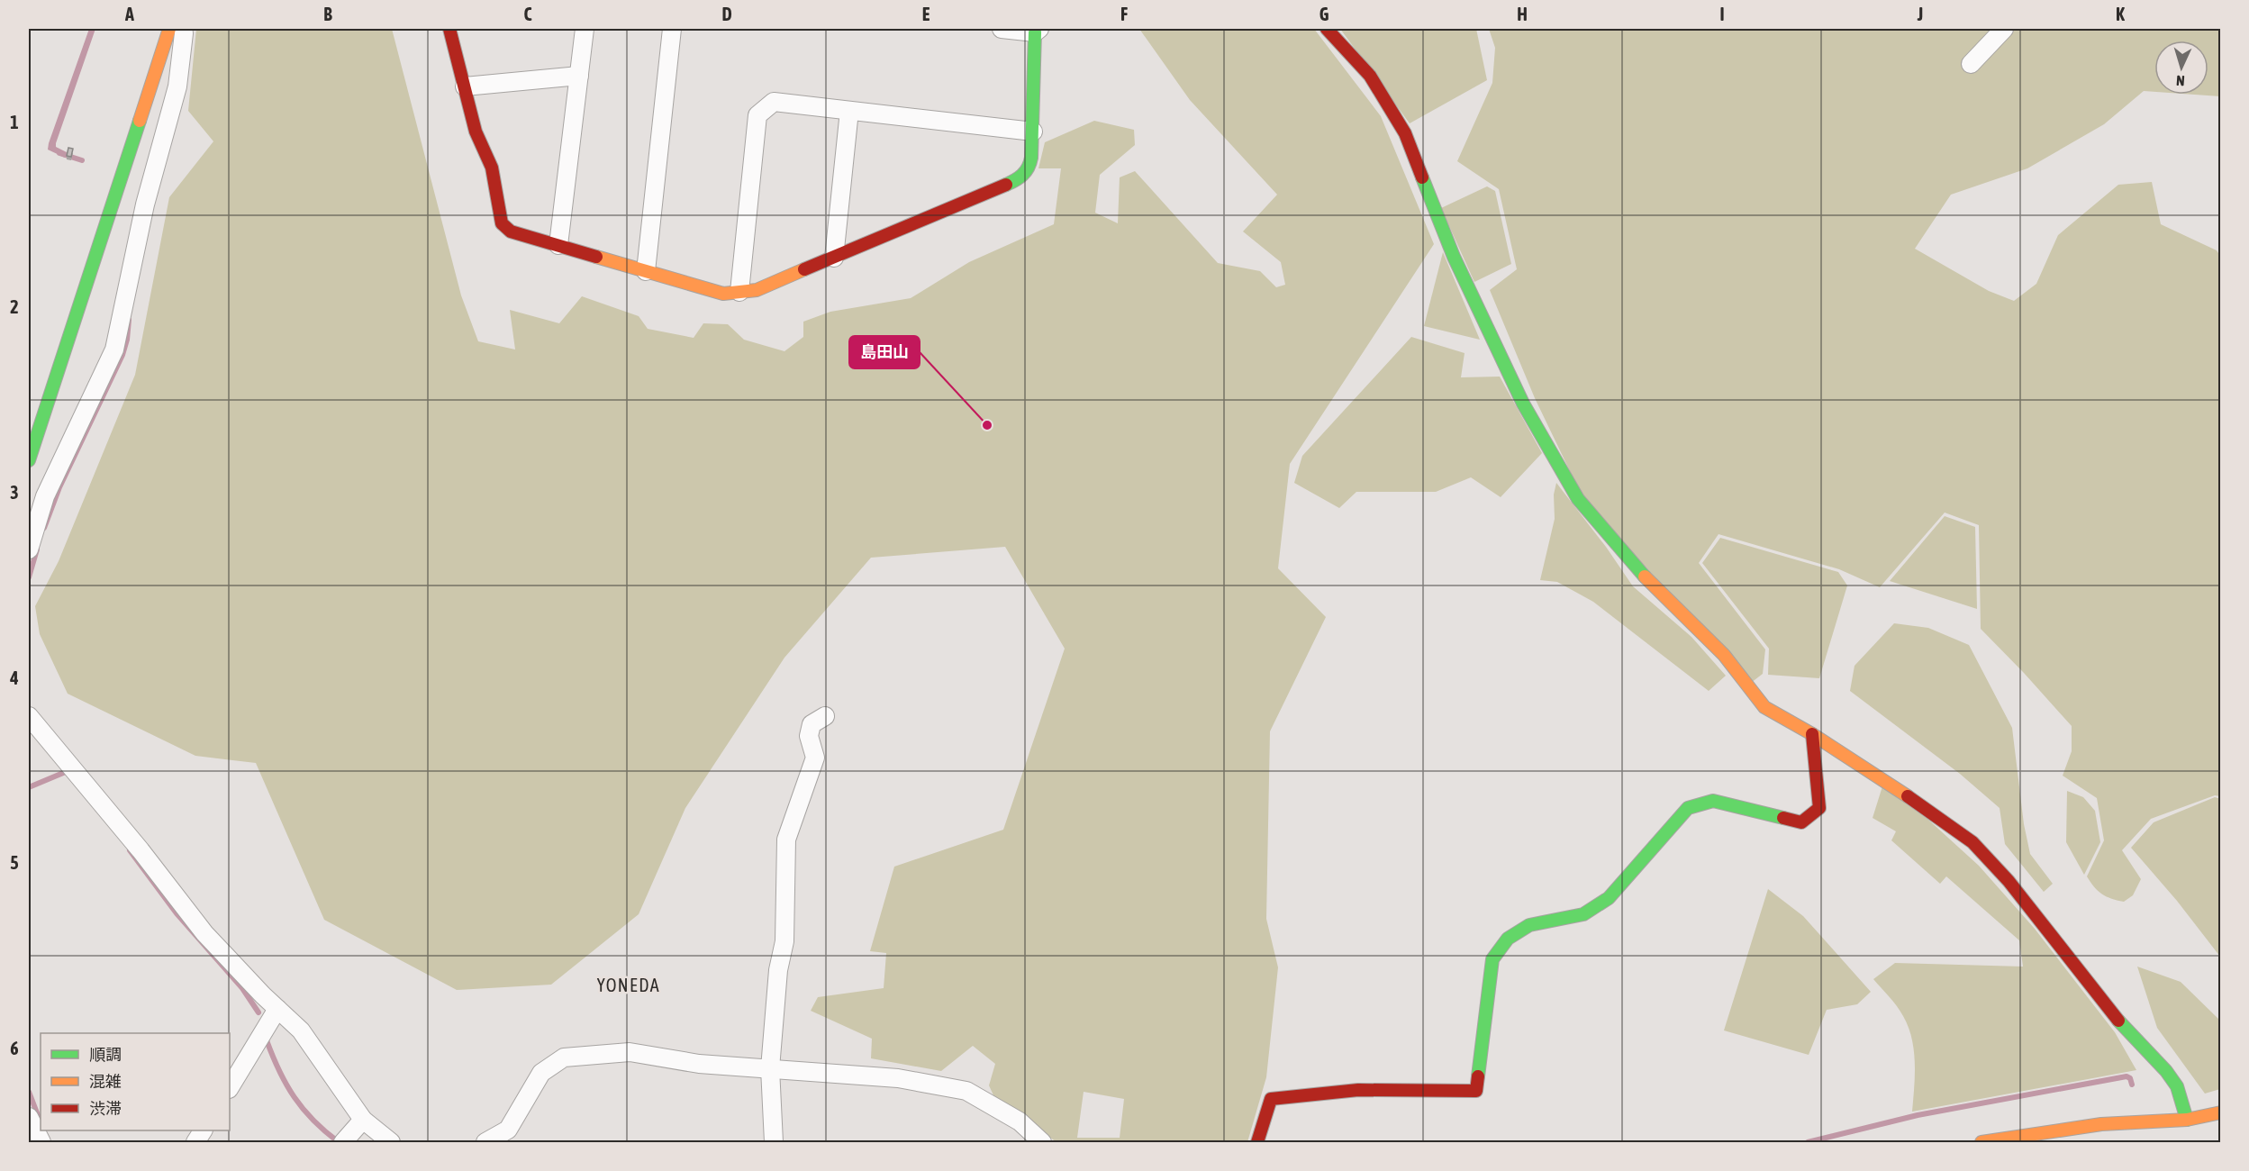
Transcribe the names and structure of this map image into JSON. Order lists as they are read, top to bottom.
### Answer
{
  "districts": ["YONEDA"],
  "places": ["島田山"],
  "legend": ["順調", "混雑", "渋滞"],
  "north": "bottom",
  "grid": {
    "columns": [
      "A",
      "B",
      "C",
      "D",
      "E",
      "F",
      "G",
      "H",
      "I",
      "J",
      "K"
    ],
    "rows": [
      "1",
      "2",
      "3",
      "4",
      "5",
      "6"
    ]
  }
}
